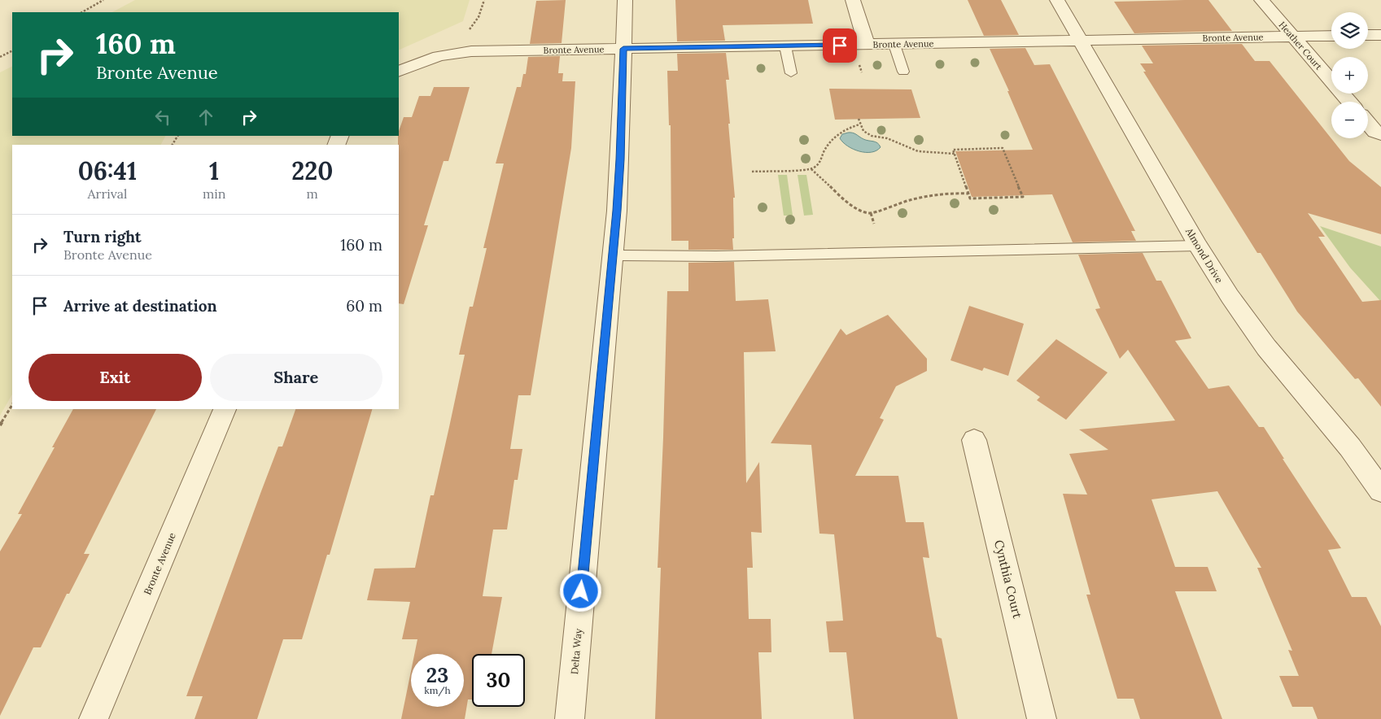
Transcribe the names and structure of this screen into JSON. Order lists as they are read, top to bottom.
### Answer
{
  "streets": {
    "street": [
      "Bronte Avenue",
      "Heather Court",
      "Almond Drive",
      "Cynthia Court",
      "Delta Way"
    ]
  },
  "crossings": [
    ["Bronte Avenue", "Heather Court"],
    ["Bronte Avenue", "Almond Drive"],
    ["Bronte Avenue", "Delta Way"]
  ],
  "page": {
    "map_buttons": ["+", "−"],
    "turn": ["160 m", "Bronte Avenue"],
    "eta": [
      "06:41",
      "Arrival",
      "1",
      "min",
      "220",
      "m"
    ],
    "list": [
      {
        "name": "Turn right",
        "note": "Bronte Avenue",
        "value": "160 m"
      },
      {
        "name": "Arrive at destination",
        "value": "60 m"
      }
    ],
    "buttons": ["Exit", "Share"],
    "speed": "23 km/h",
    "limit": "30"
  }
}
